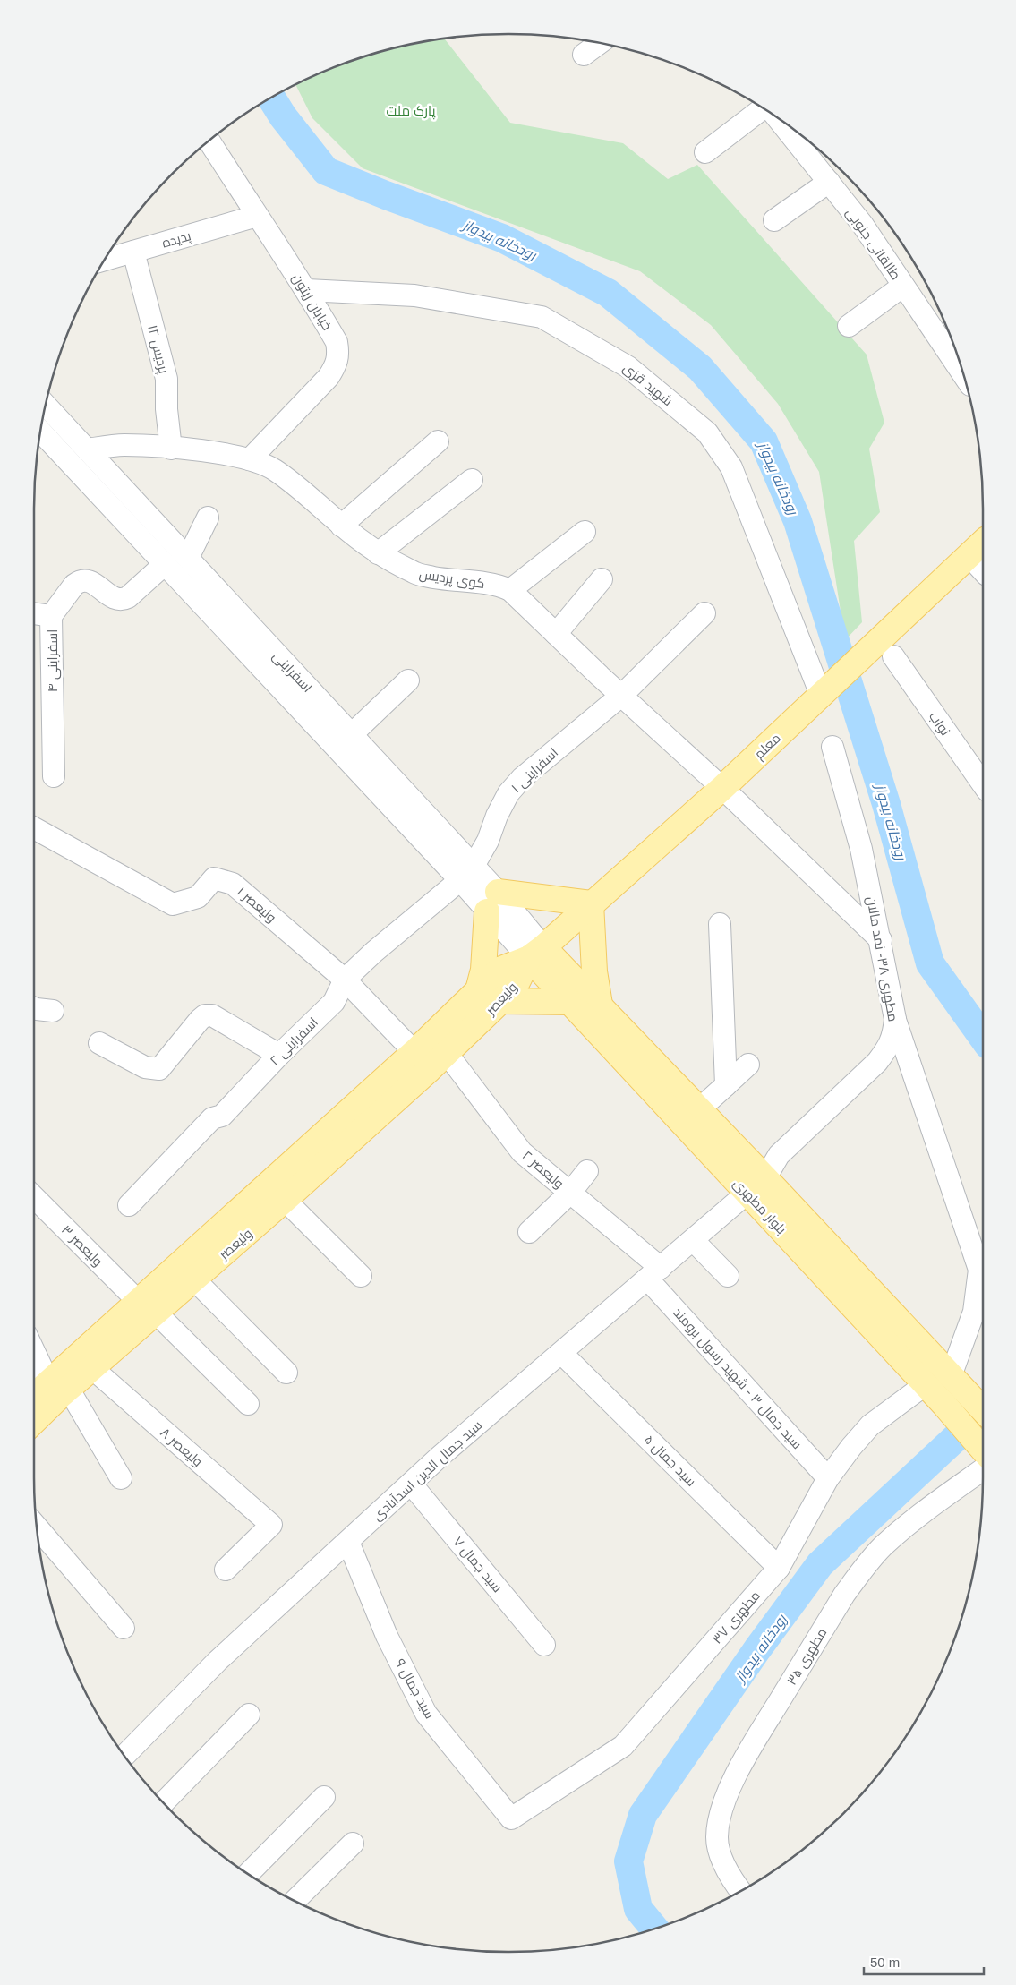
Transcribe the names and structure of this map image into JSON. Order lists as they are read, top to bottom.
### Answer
{
  "streets": {
    "main road": ["معلم", "ولیعصر", "بلوار مطهری"],
    "street": [
      "پدیده",
      "طالقانی جنوبی",
      "خیابان زیتون",
      "پردیس ۱۲",
      "شهید قزی",
      "کوی پردیس",
      "اسفراینی ۴",
      "اسفراینی",
      "نواب",
      "اسفراینی ۱",
      "ولیعصر ۱",
      "مطهری ۳۸- نمد مالان",
      "اسفراینی ۲",
      "ولیعصر ۲",
      "ولیعصر ۳",
      "سید جمال ۳ - شهید رسول برومند",
      "ولیعصر ۸",
      "سید جمال ۵",
      "سید جمال الدین اسدآبادی",
      "سید جمال ۷",
      "مطهری ۳۷",
      "مطهری ۳۵",
      "سید جمال ۹"
    ]
  },
  "crossings": [
    ["پدیده", "خیابان زیتون"],
    ["پدیده", "پردیس ۱۲"],
    ["خیابان زیتون", "شهید قزی"],
    ["خیابان زیتون", "کوی پردیس"],
    ["پردیس ۱۲", "کوی پردیس"],
    ["شهید قزی", "معلم"],
    ["کوی پردیس", "اسفراینی"],
    ["کوی پردیس", "معلم"],
    ["کوی پردیس", "اسفراینی ۱"],
    ["کوی پردیس", "مطهری ۳۸- نمد مالان"],
    ["اسفراینی ۴", "اسفراینی"],
    ["اسفراینی", "معلم"],
    ["اسفراینی", "اسفراینی ۱"],
    ["اسفراینی", "ولیعصر"],
    ["اسفراینی", "اسفراینی ۲"],
    ["اسفراینی", "بلوار مطهری"],
    ["معلم", "ولیعصر"],
    ["معلم", "بلوار مطهری"],
    ["اسفراینی ۱", "اسفراینی ۲"],
    ["ولیعصر ۱", "ولیعصر"],
    ["ولیعصر ۱", "اسفراینی ۲"],
    ["ولیعصر ۱", "ولیعصر ۲"],
    ["مطهری ۳۸- نمد مالان", "بلوار مطهری"],
    ["مطهری ۳۸- نمد مالان", "سید جمال الدین اسدآبادی"],
    ["ولیعصر", "ولیعصر ۲"],
    ["ولیعصر", "بلوار مطهری"],
    ["ولیعصر", "ولیعصر ۳"],
    ["ولیعصر", "ولیعصر ۸"],
    ["ولیعصر ۲", "سید جمال ۳ - شهید رسول برومند"],
    ["ولیعصر ۲", "سید جمال الدین اسدآبادی"],
    ["بلوار مطهری", "سید جمال الدین اسدآبادی"],
    ["بلوار مطهری", "مطهری ۳۷"],
    ["سید جمال ۳ - شهید رسول برومند", "سید جمال الدین اسدآبادی"],
    ["سید جمال ۳ - شهید رسول برومند", "مطهری ۳۷"],
    ["سید جمال ۵", "سید جمال الدین اسدآبادی"],
    ["سید جمال ۵", "مطهری ۳۷"],
    ["سید جمال الدین اسدآبادی", "سید جمال ۷"],
    ["سید جمال الدین اسدآبادی", "سید جمال ۹"],
    ["مطهری ۳۷", "سید جمال ۹"]
  ],
  "water": ["رودخانه بیدواز"],
  "parks": ["پارک ملت"],
  "scale_bar": "50 m"
}
